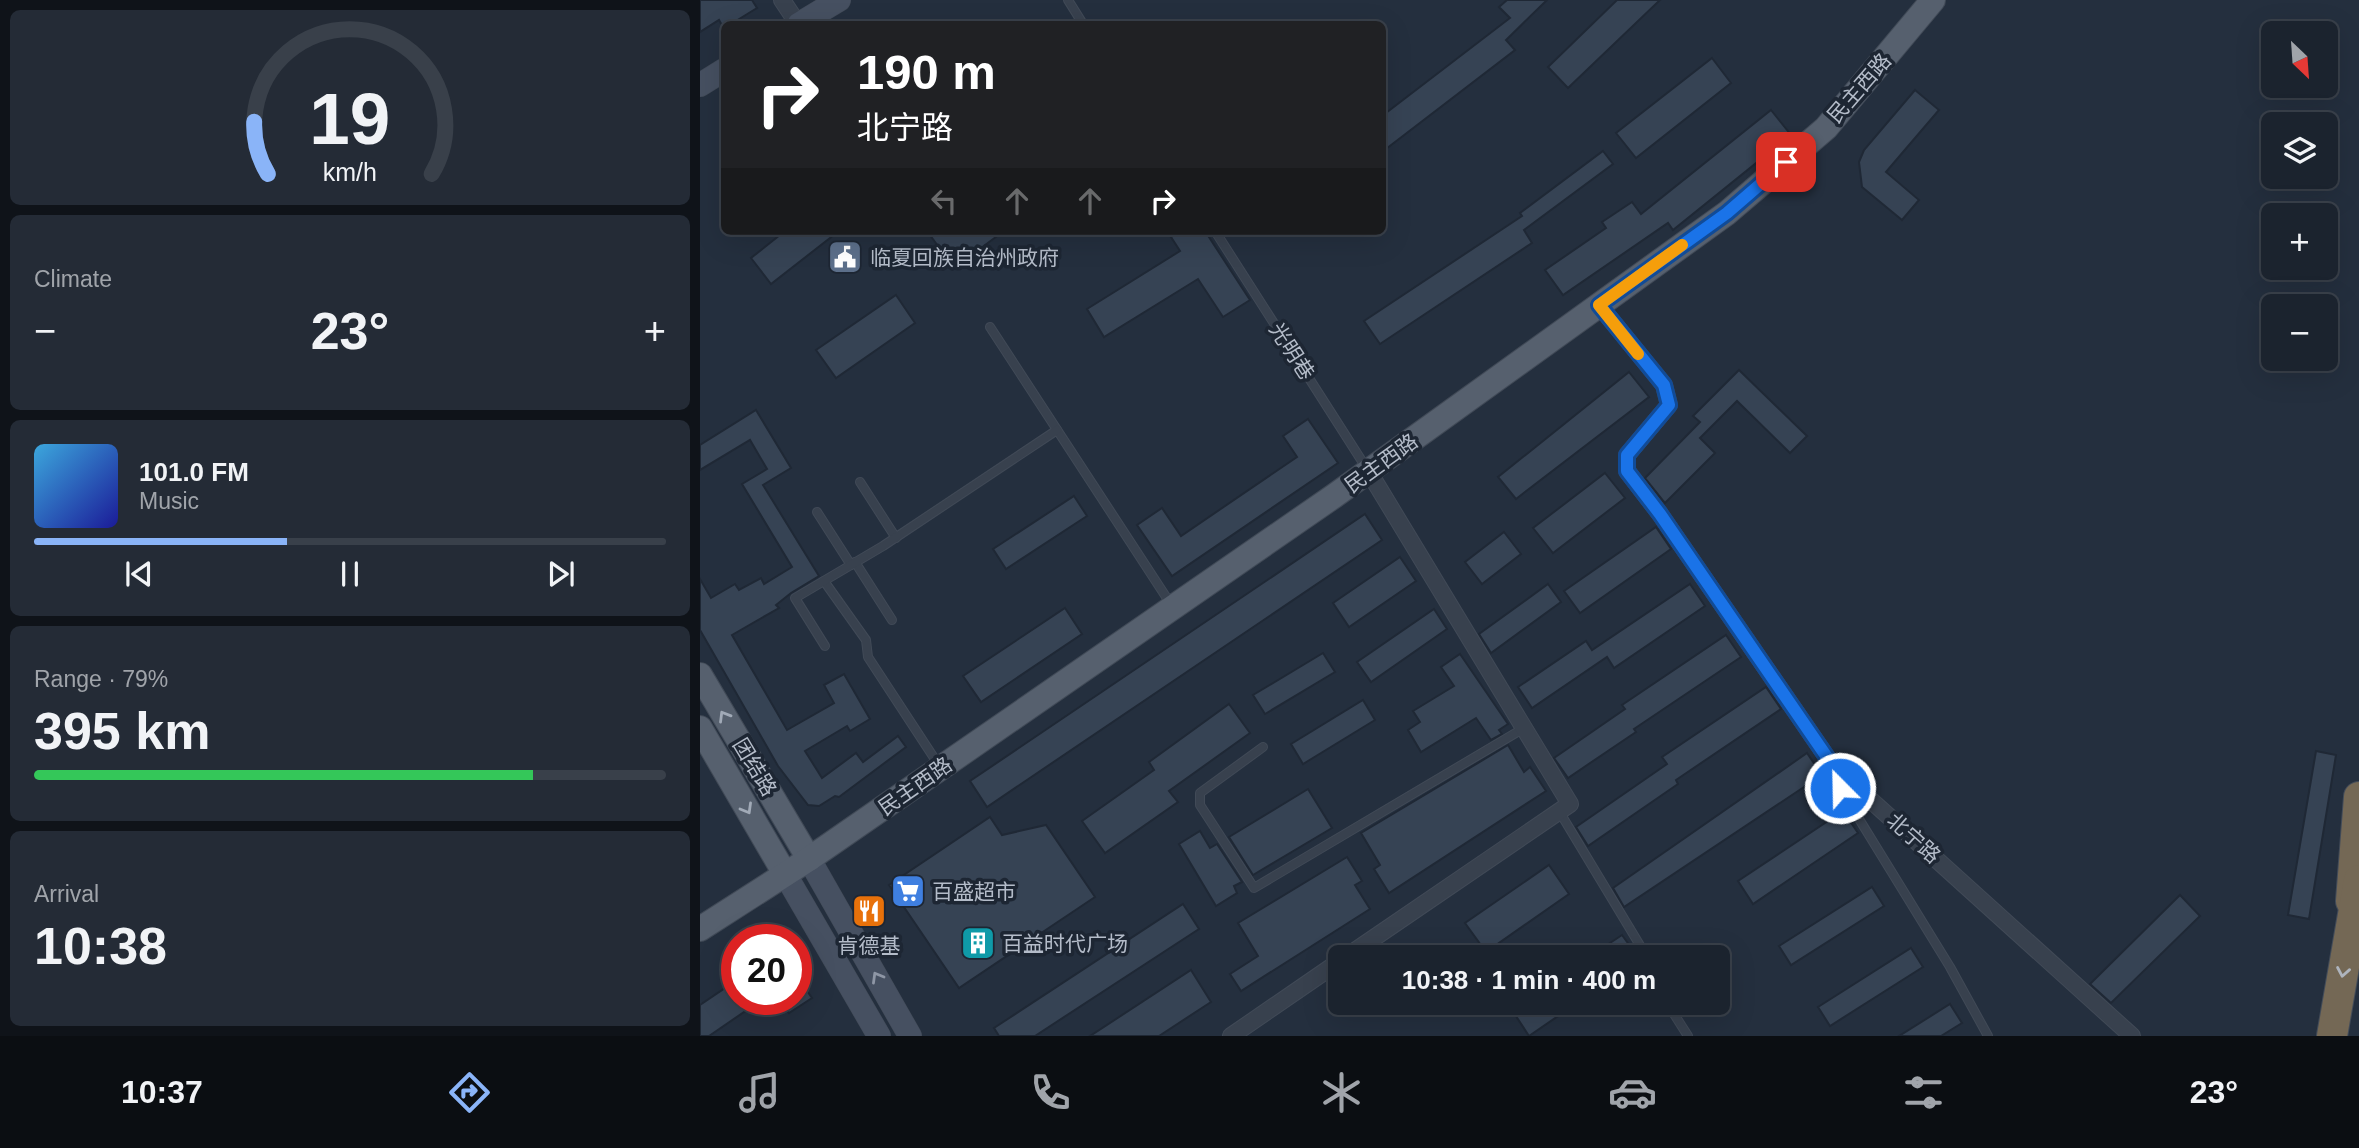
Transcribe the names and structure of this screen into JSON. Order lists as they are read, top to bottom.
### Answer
{
  "streets": {
    "main road": ["民主西路", "团结路"],
    "street": ["北宁路"],
    "lane": ["光明巷"]
  },
  "crossings": [
    ["民主西路", "光明巷"],
    ["民主西路", "团结路"],
    ["民主西路", "北宁路"]
  ],
  "places": {
    "public building": ["临夏回族自治州政府"],
    "supermarket": ["百盛超市"],
    "restaurant": ["肯德基"],
    "building": ["百益时代广场"]
  },
  "north": "bottom right",
  "page": {
    "map_buttons": ["+", "−"],
    "turn": ["190 m", "北宁路"],
    "tile": [
      "Climate",
      ["Range · 79%", "395 km"],
      ["Arrival", "10:38"]
    ],
    "heat": ["−", "23°", "+"],
    "song": ["101.0 FM", "Music"],
    "limit": "20",
    "trip": "10:38 · 1 min · 400 m",
    "tabs": ["10:37", "23°"],
    "gauge": ["19", "km/h"]
  }
}
